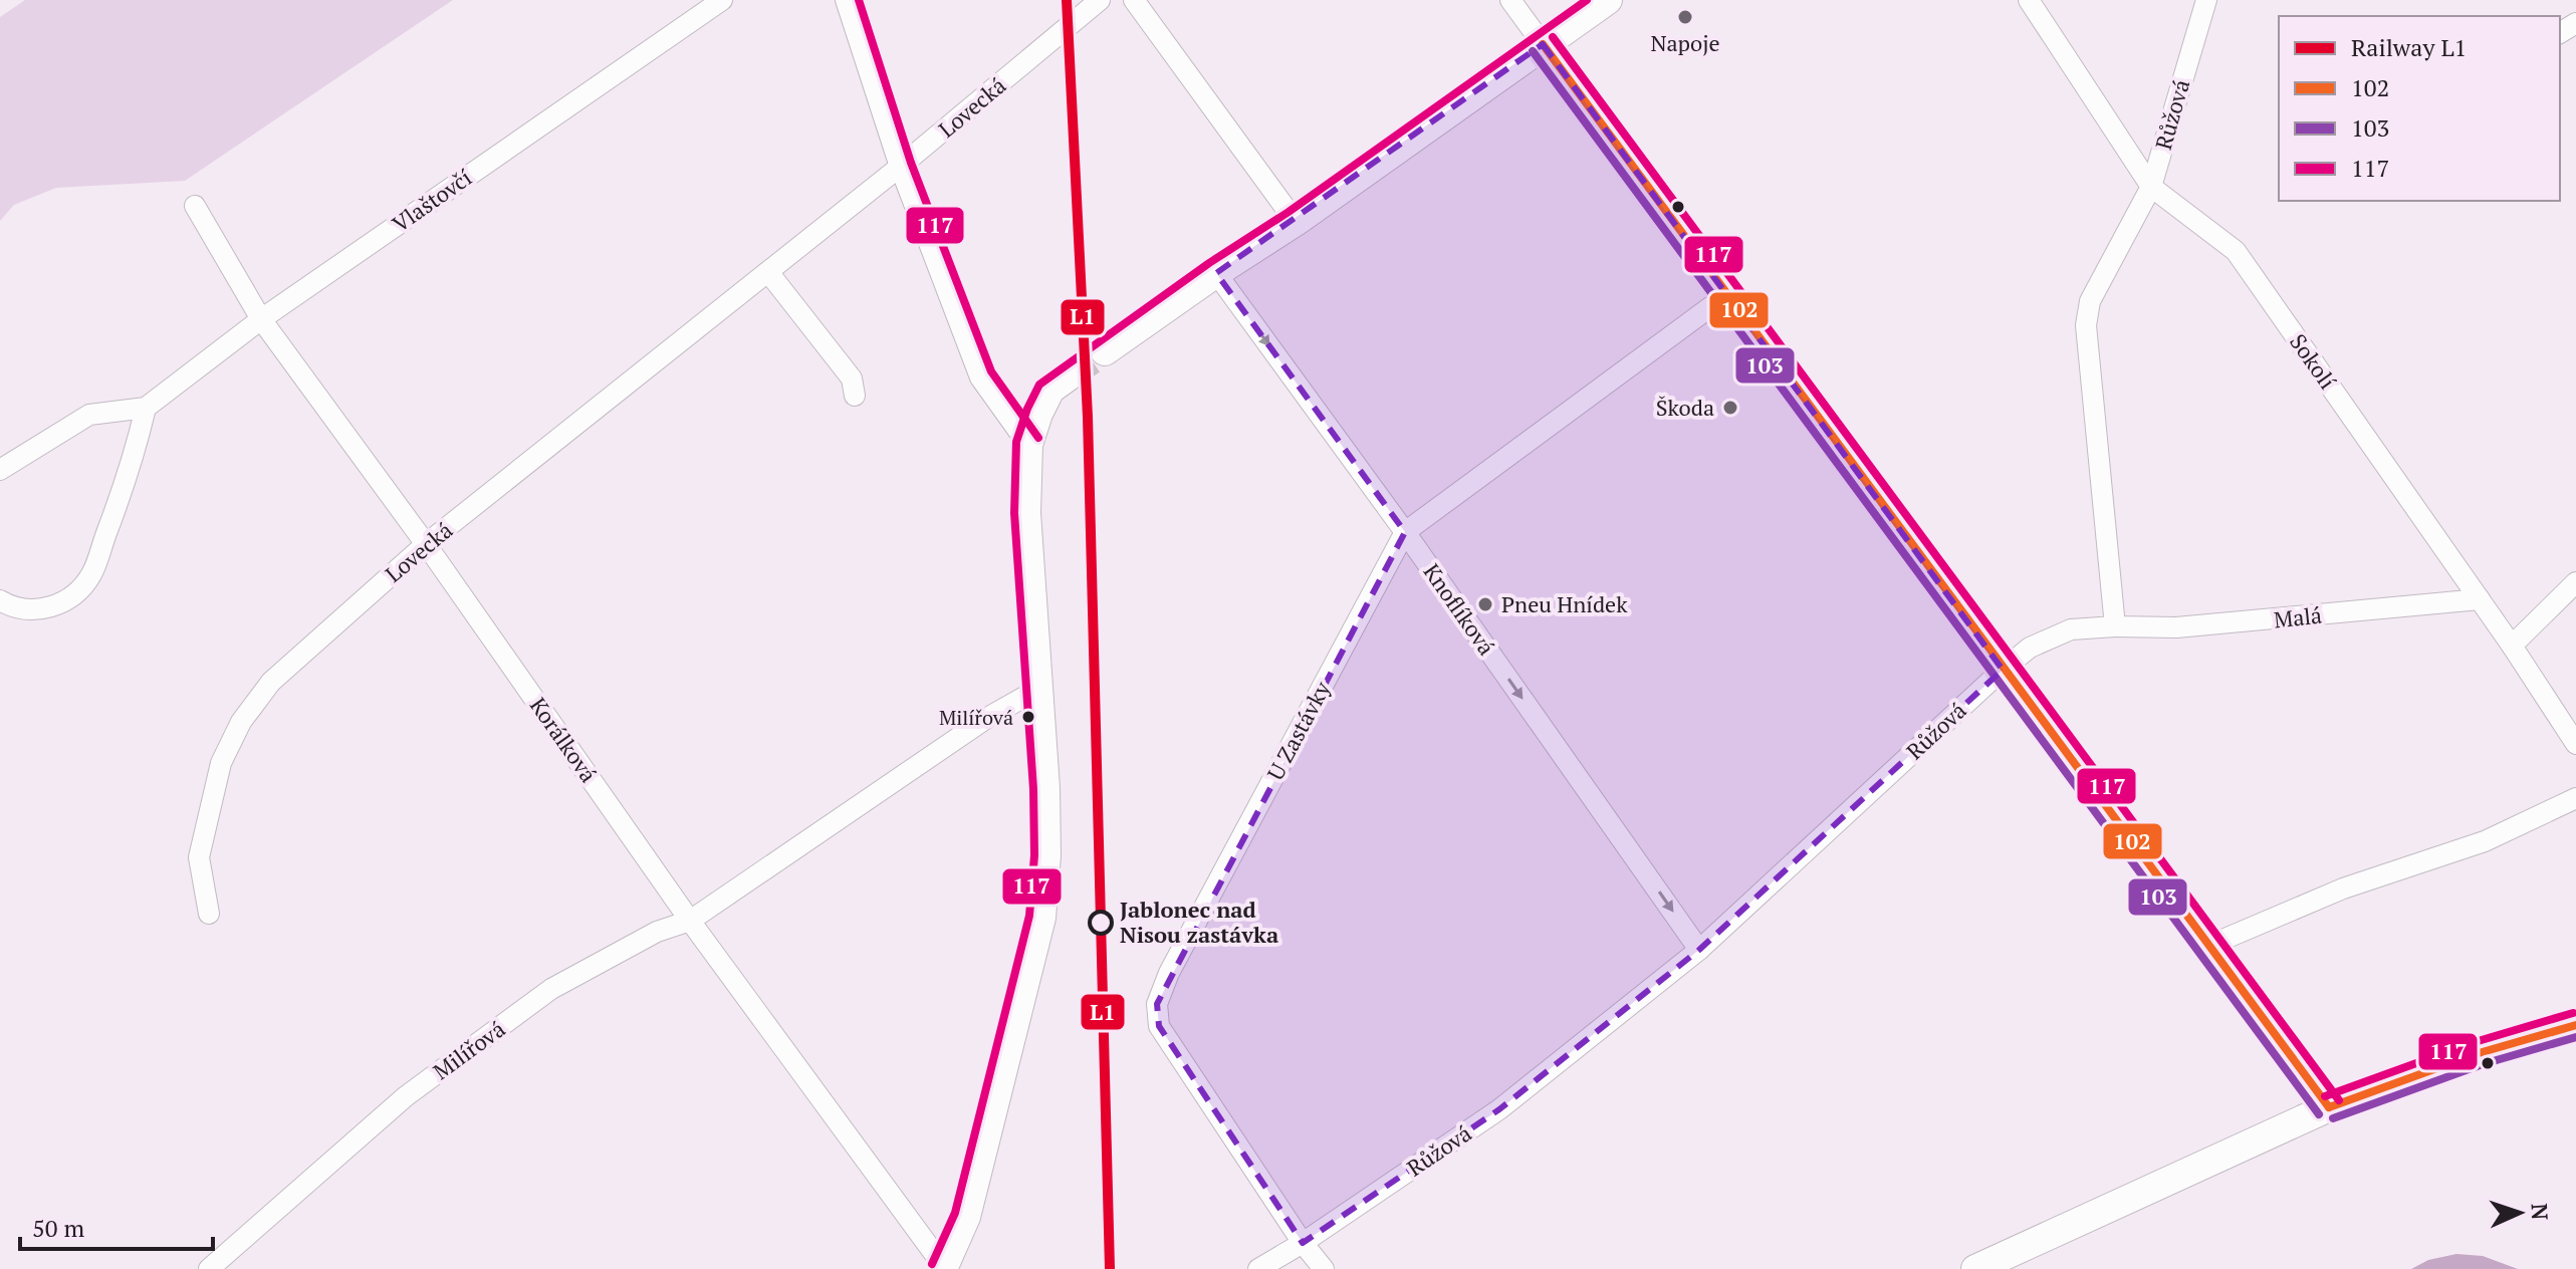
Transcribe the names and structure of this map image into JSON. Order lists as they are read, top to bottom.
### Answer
{
  "streets": {
    "street": [
      "Lovecká",
      "Růžová",
      "Vlaštovčí",
      "Sokolí",
      "Knoflíková",
      "Malá",
      "U Zastávky",
      "Korálková",
      "Milířová"
    ]
  },
  "crossings": [
    ["Lovecká", "Korálková"],
    ["Růžová", "Sokolí"],
    ["Růžová", "Knoflíková"],
    ["Růžová", "Malá"],
    ["Růžová", "U Zastávky"],
    ["Vlaštovčí", "Korálková"],
    ["Sokolí", "Malá"],
    ["Knoflíková", "U Zastávky"],
    ["Korálková", "Milířová"]
  ],
  "one_way": ["Knoflíková"],
  "places": [
    "Napoje",
    "Škoda",
    "Pneu Hnídek",
    "Milířová",
    "Jablonec nad Nisou zastávka"
  ],
  "lines": [
    "rail line L1",
    "transit line 117",
    "transit line 102",
    "transit line 103"
  ],
  "legend": [
    "Railway L1",
    "102",
    "103",
    "117"
  ],
  "scale_bar": "50 m",
  "north": "right"
}
